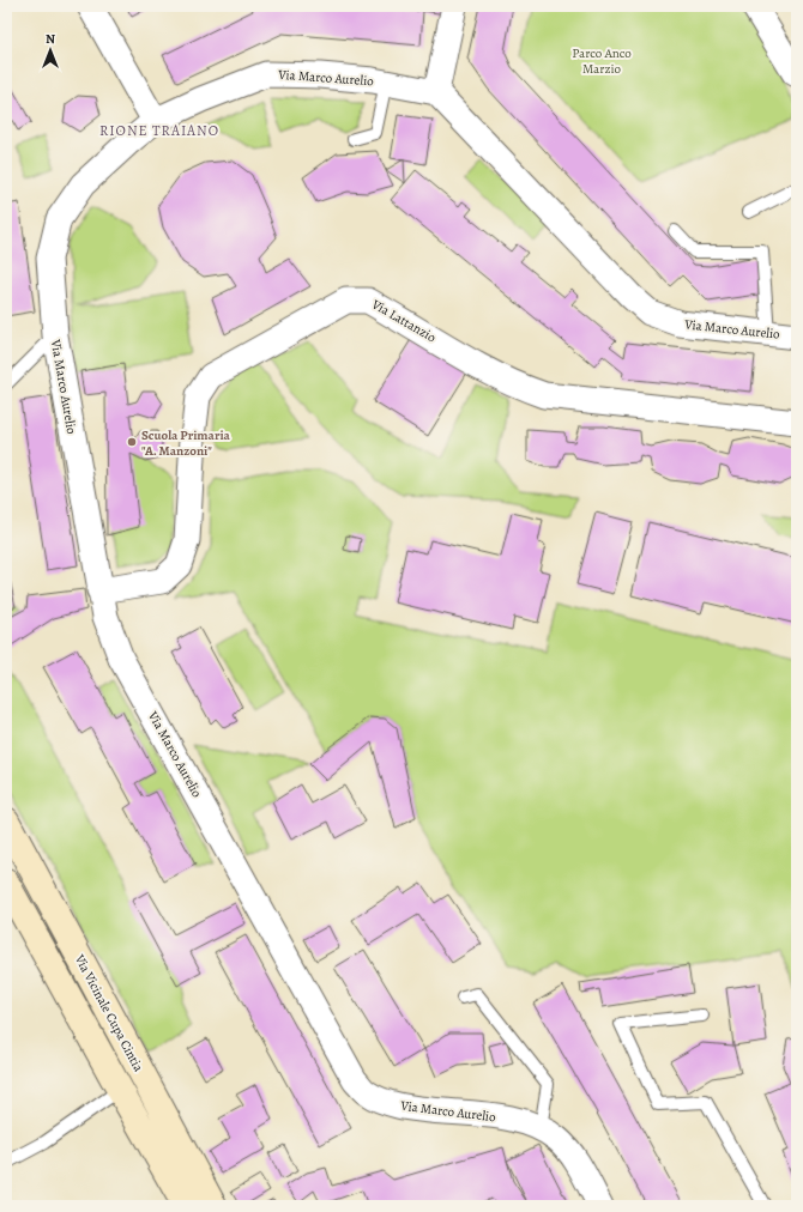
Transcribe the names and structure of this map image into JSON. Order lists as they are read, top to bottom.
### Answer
{
  "streets": {
    "main road": ["Via Vicinale Cupa Cintia"],
    "street": ["Via Marco Aurelio", "Via Lattanzio"]
  },
  "crossings": [
    ["Via Marco Aurelio", "Via Lattanzio"]
  ],
  "districts": ["RIONE TRAIANO"],
  "parks": ["Parco Anco Marzio"],
  "places": ["Scuola Primaria \"A. Manzoni\""],
  "north": "top"
}
